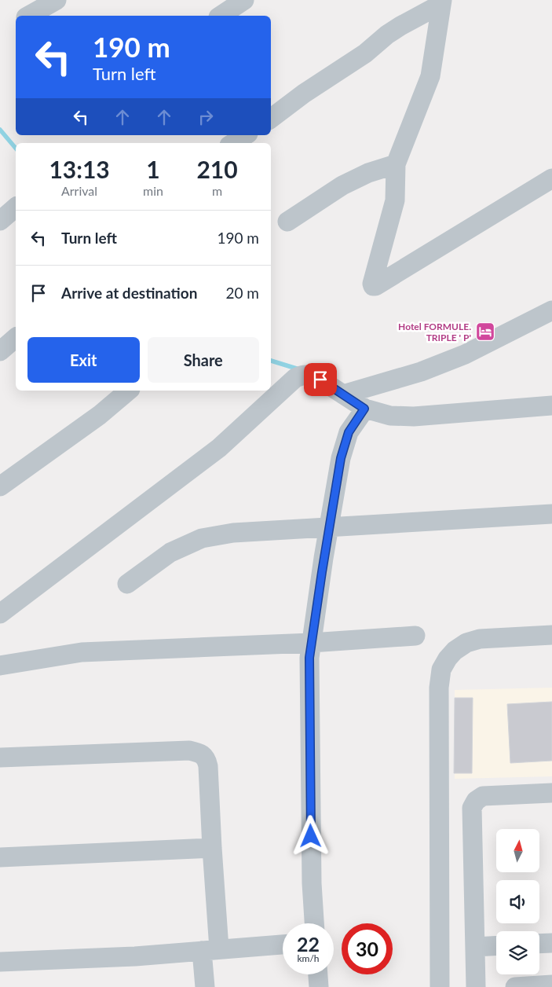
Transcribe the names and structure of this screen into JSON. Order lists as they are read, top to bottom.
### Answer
{
  "places": {
    "hotel": ["Hotel FORMULE. TRIPLE ' P'"]
  },
  "north": "top",
  "page": {
    "turn": ["190 m", "Turn left"],
    "eta": [
      "13:13",
      "Arrival",
      "1",
      "min",
      "210",
      "m"
    ],
    "list": [
      {
        "name": "Turn left",
        "value": "190 m"
      },
      {
        "name": "Arrive at destination",
        "value": "20 m"
      }
    ],
    "buttons": ["Exit", "Share"],
    "speed": "22 km/h",
    "limit": "30"
  }
}
